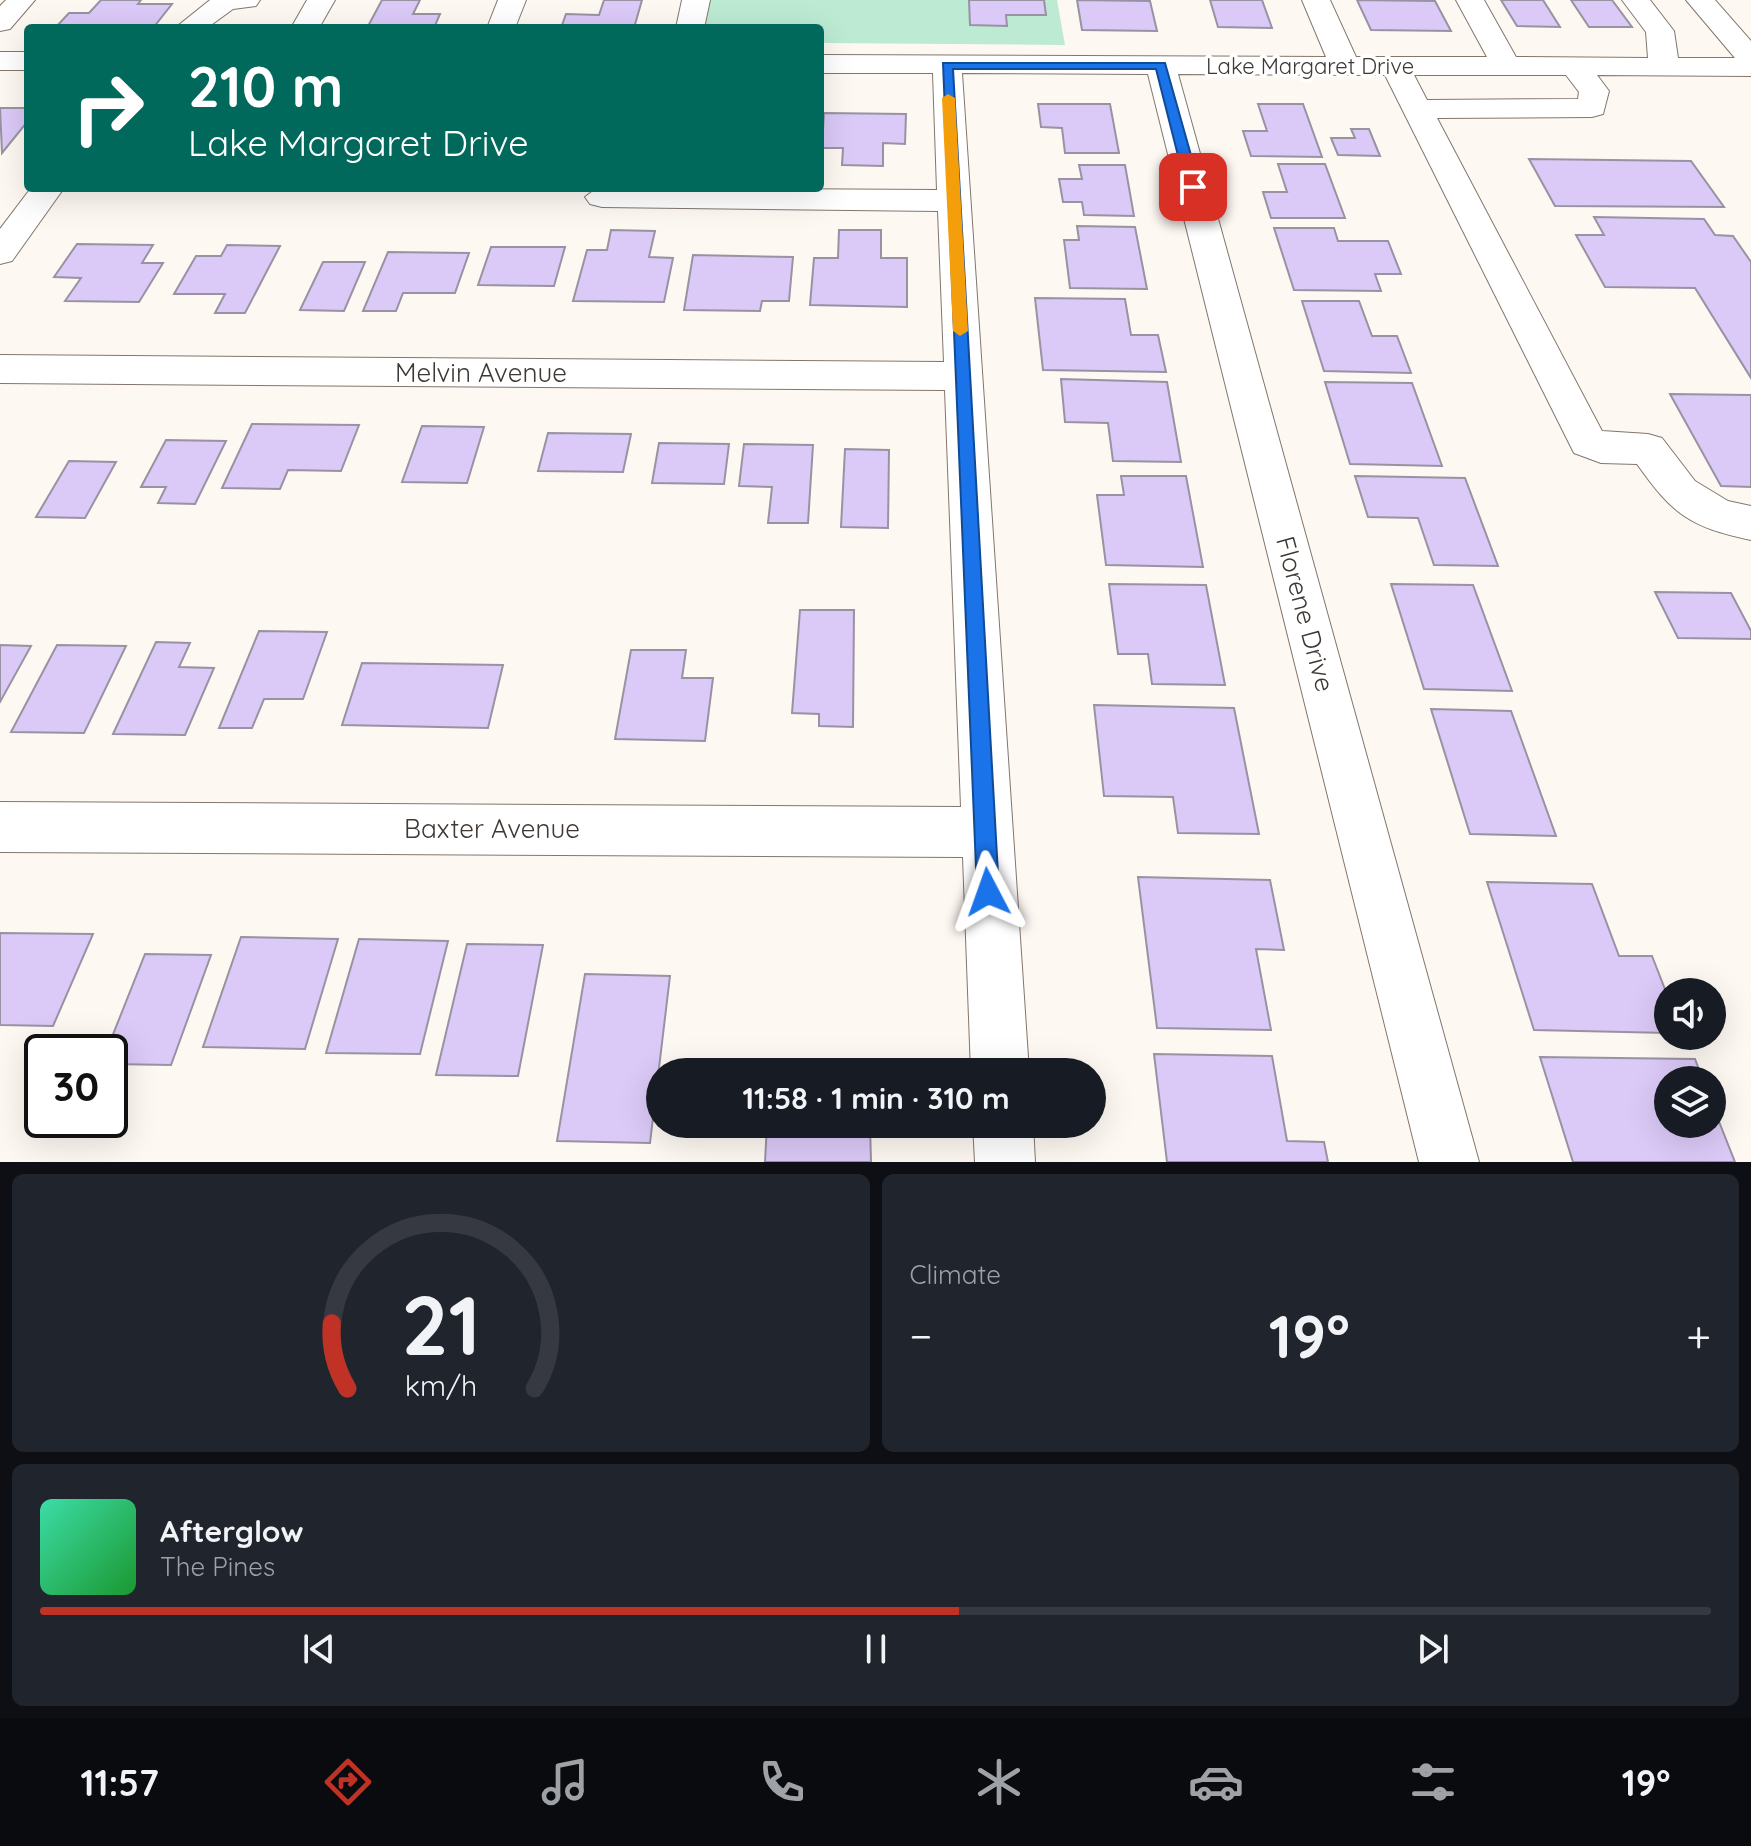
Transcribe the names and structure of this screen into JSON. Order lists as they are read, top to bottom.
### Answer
{
  "streets": {
    "street": [
      "Lake Margaret Drive",
      "Melvin Avenue",
      "Florene Drive",
      "Baxter Avenue"
    ]
  },
  "crossings": [
    ["Lake Margaret Drive", "Florene Drive"]
  ],
  "page": {
    "turn": ["210 m", "Lake Margaret Drive"],
    "limit": "30",
    "trip": "11:58 · 1 min · 310 m",
    "tile": "Climate",
    "heat": ["−", "19°", "+"],
    "song": ["Afterglow", "The Pines"],
    "tabs": ["11:57", "19°"],
    "gauge": ["21", "km/h"]
  }
}
